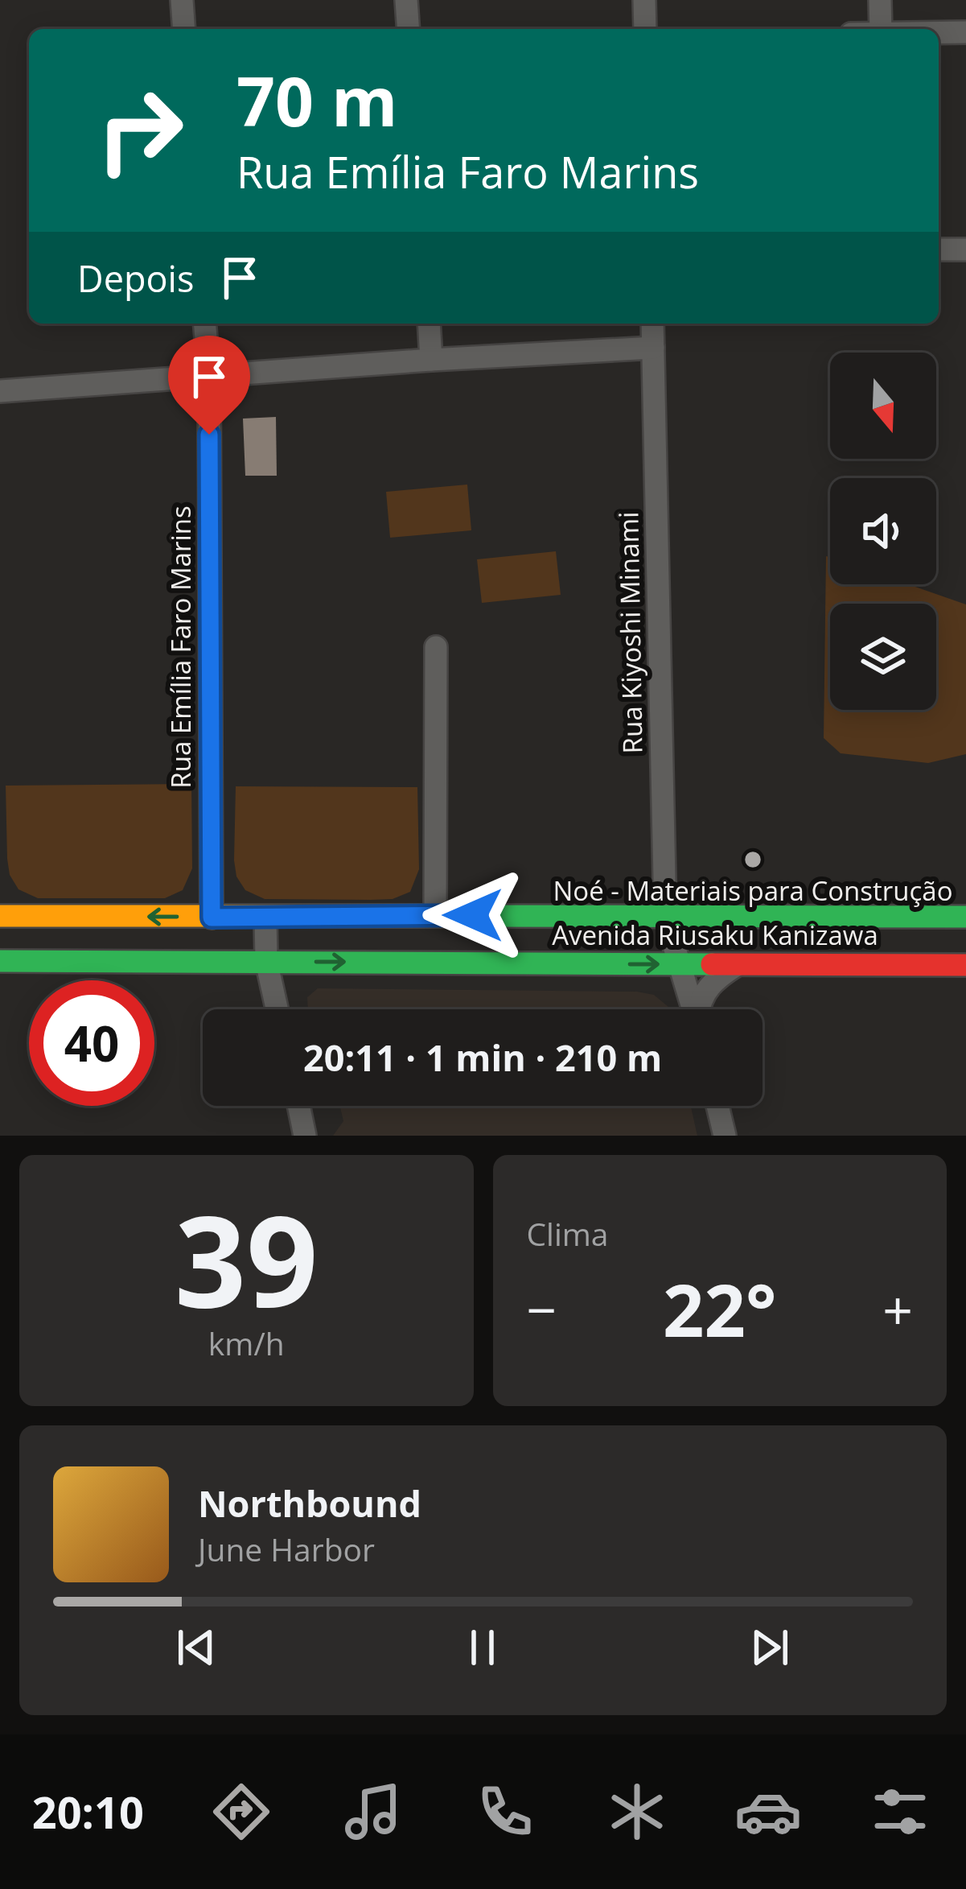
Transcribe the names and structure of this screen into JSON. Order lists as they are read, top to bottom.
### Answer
{
  "streets": {
    "street": ["Rua Kiyoshi Minami", "Rua Emília Faro Marins", "Avenida Riusaku Kanizawa"]
  },
  "crossings": [
    ["Rua Kiyoshi Minami", "Avenida Riusaku Kanizawa"],
    ["Rua Emília Faro Marins", "Avenida Riusaku Kanizawa"]
  ],
  "places": ["Noé - Materiais para Construção"],
  "north": "bottom",
  "page": {
    "turn": ["70 m", "Rua Emília Faro Marins"],
    "then": "Depois",
    "limit": "40",
    "trip": "20:11 · 1 min · 210 m",
    "tile": [
      ["39", "km/h"],
      "Clima"
    ],
    "heat": ["−", "22°", "+"],
    "song": ["Northbound", "June Harbor"],
    "tabs": "20:10"
  }
}
